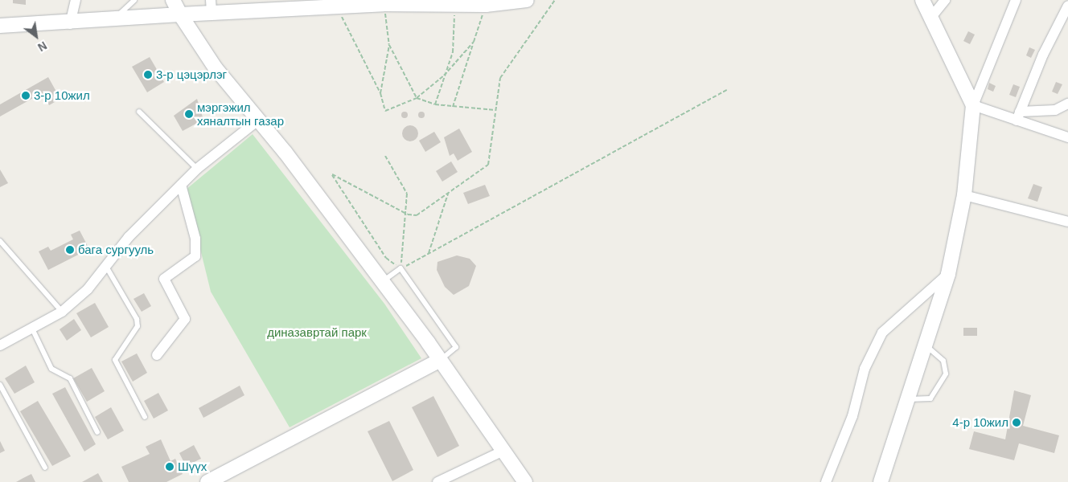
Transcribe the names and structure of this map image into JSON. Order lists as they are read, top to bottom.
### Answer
{
  "parks": ["диназавртай парк"],
  "places": [
    "3-р цэцэрлэг",
    "3-р 10жил",
    "мэргэжил хяналтын газар",
    "бага сургууль",
    "4-р 10жил",
    "Шүүх"
  ],
  "north": "bottom right"
}
